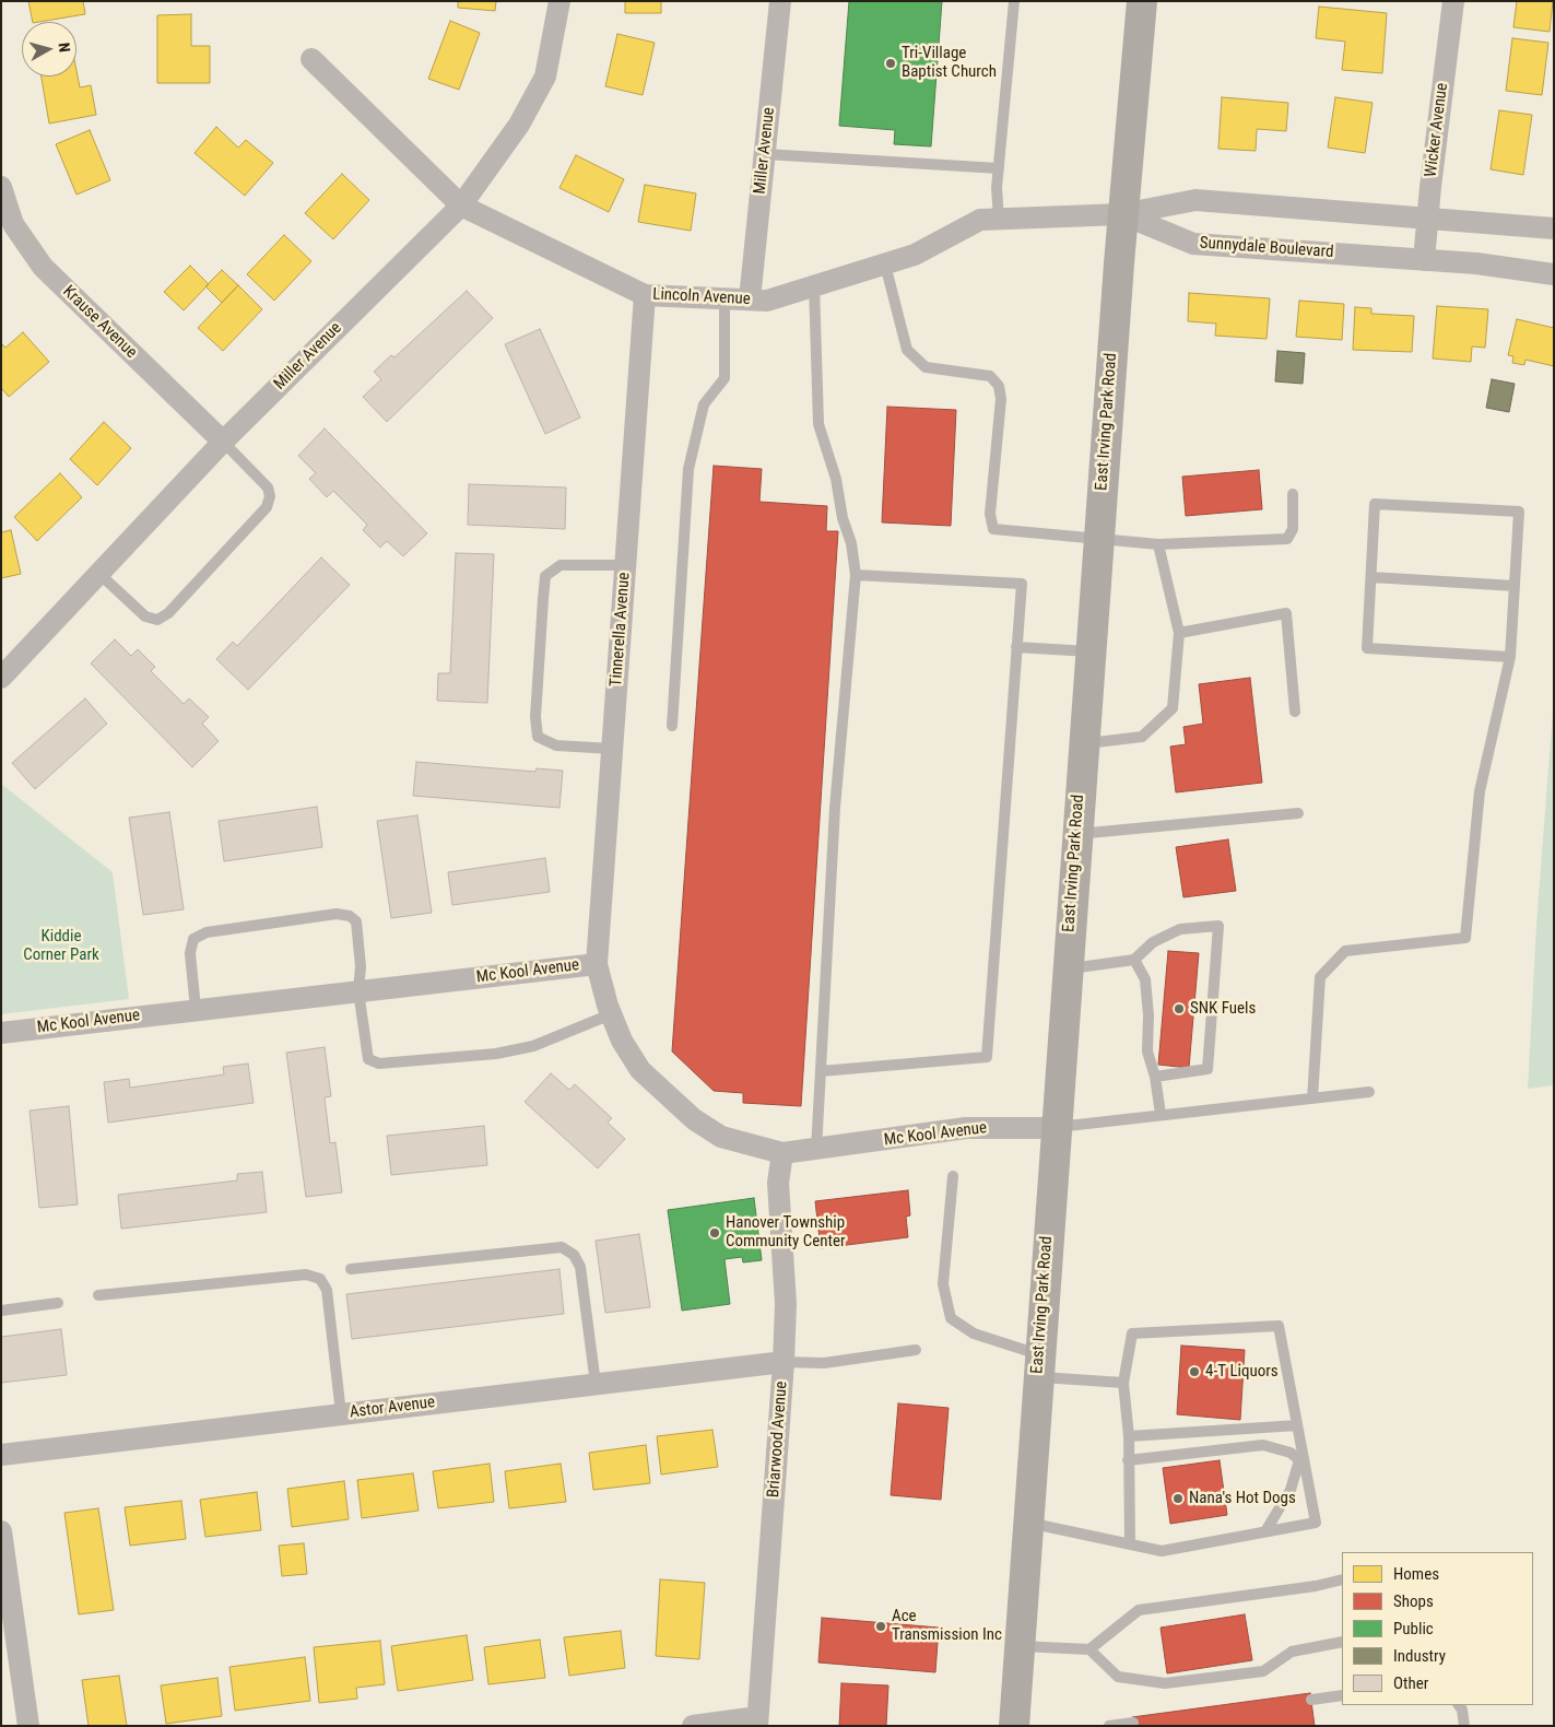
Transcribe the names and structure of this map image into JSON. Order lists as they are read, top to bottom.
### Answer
{
  "streets": {
    "main road": ["East Irving Park Road"],
    "street": [
      "Wicker Avenue",
      "Miller Avenue",
      "Sunnydale Boulevard",
      "Lincoln Avenue",
      "Krause Avenue",
      "Tinnerella Avenue",
      "Mc Kool Avenue",
      "Astor Avenue",
      "Briarwood Avenue"
    ]
  },
  "crossings": [
    ["Wicker Avenue", "Sunnydale Boulevard"],
    ["Miller Avenue", "Lincoln Avenue"],
    ["Miller Avenue", "Krause Avenue"],
    ["Sunnydale Boulevard", "Lincoln Avenue"],
    ["Sunnydale Boulevard", "East Irving Park Road"],
    ["Lincoln Avenue", "East Irving Park Road"],
    ["Lincoln Avenue", "Tinnerella Avenue"],
    ["East Irving Park Road", "Mc Kool Avenue"],
    ["Tinnerella Avenue", "Mc Kool Avenue"],
    ["Mc Kool Avenue", "Briarwood Avenue"],
    ["Astor Avenue", "Briarwood Avenue"]
  ],
  "parks": ["Kiddie Corner Park"],
  "places": [
    "Tri-Village Baptist Church",
    "SNK Fuels",
    "Hanover Township Community Center",
    "4-T Liquors",
    "Nana's Hot Dogs",
    "Ace Transmission Inc"
  ],
  "legend": [
    "Homes",
    "Shops",
    "Public",
    "Industry",
    "Other"
  ],
  "north": "right"
}
